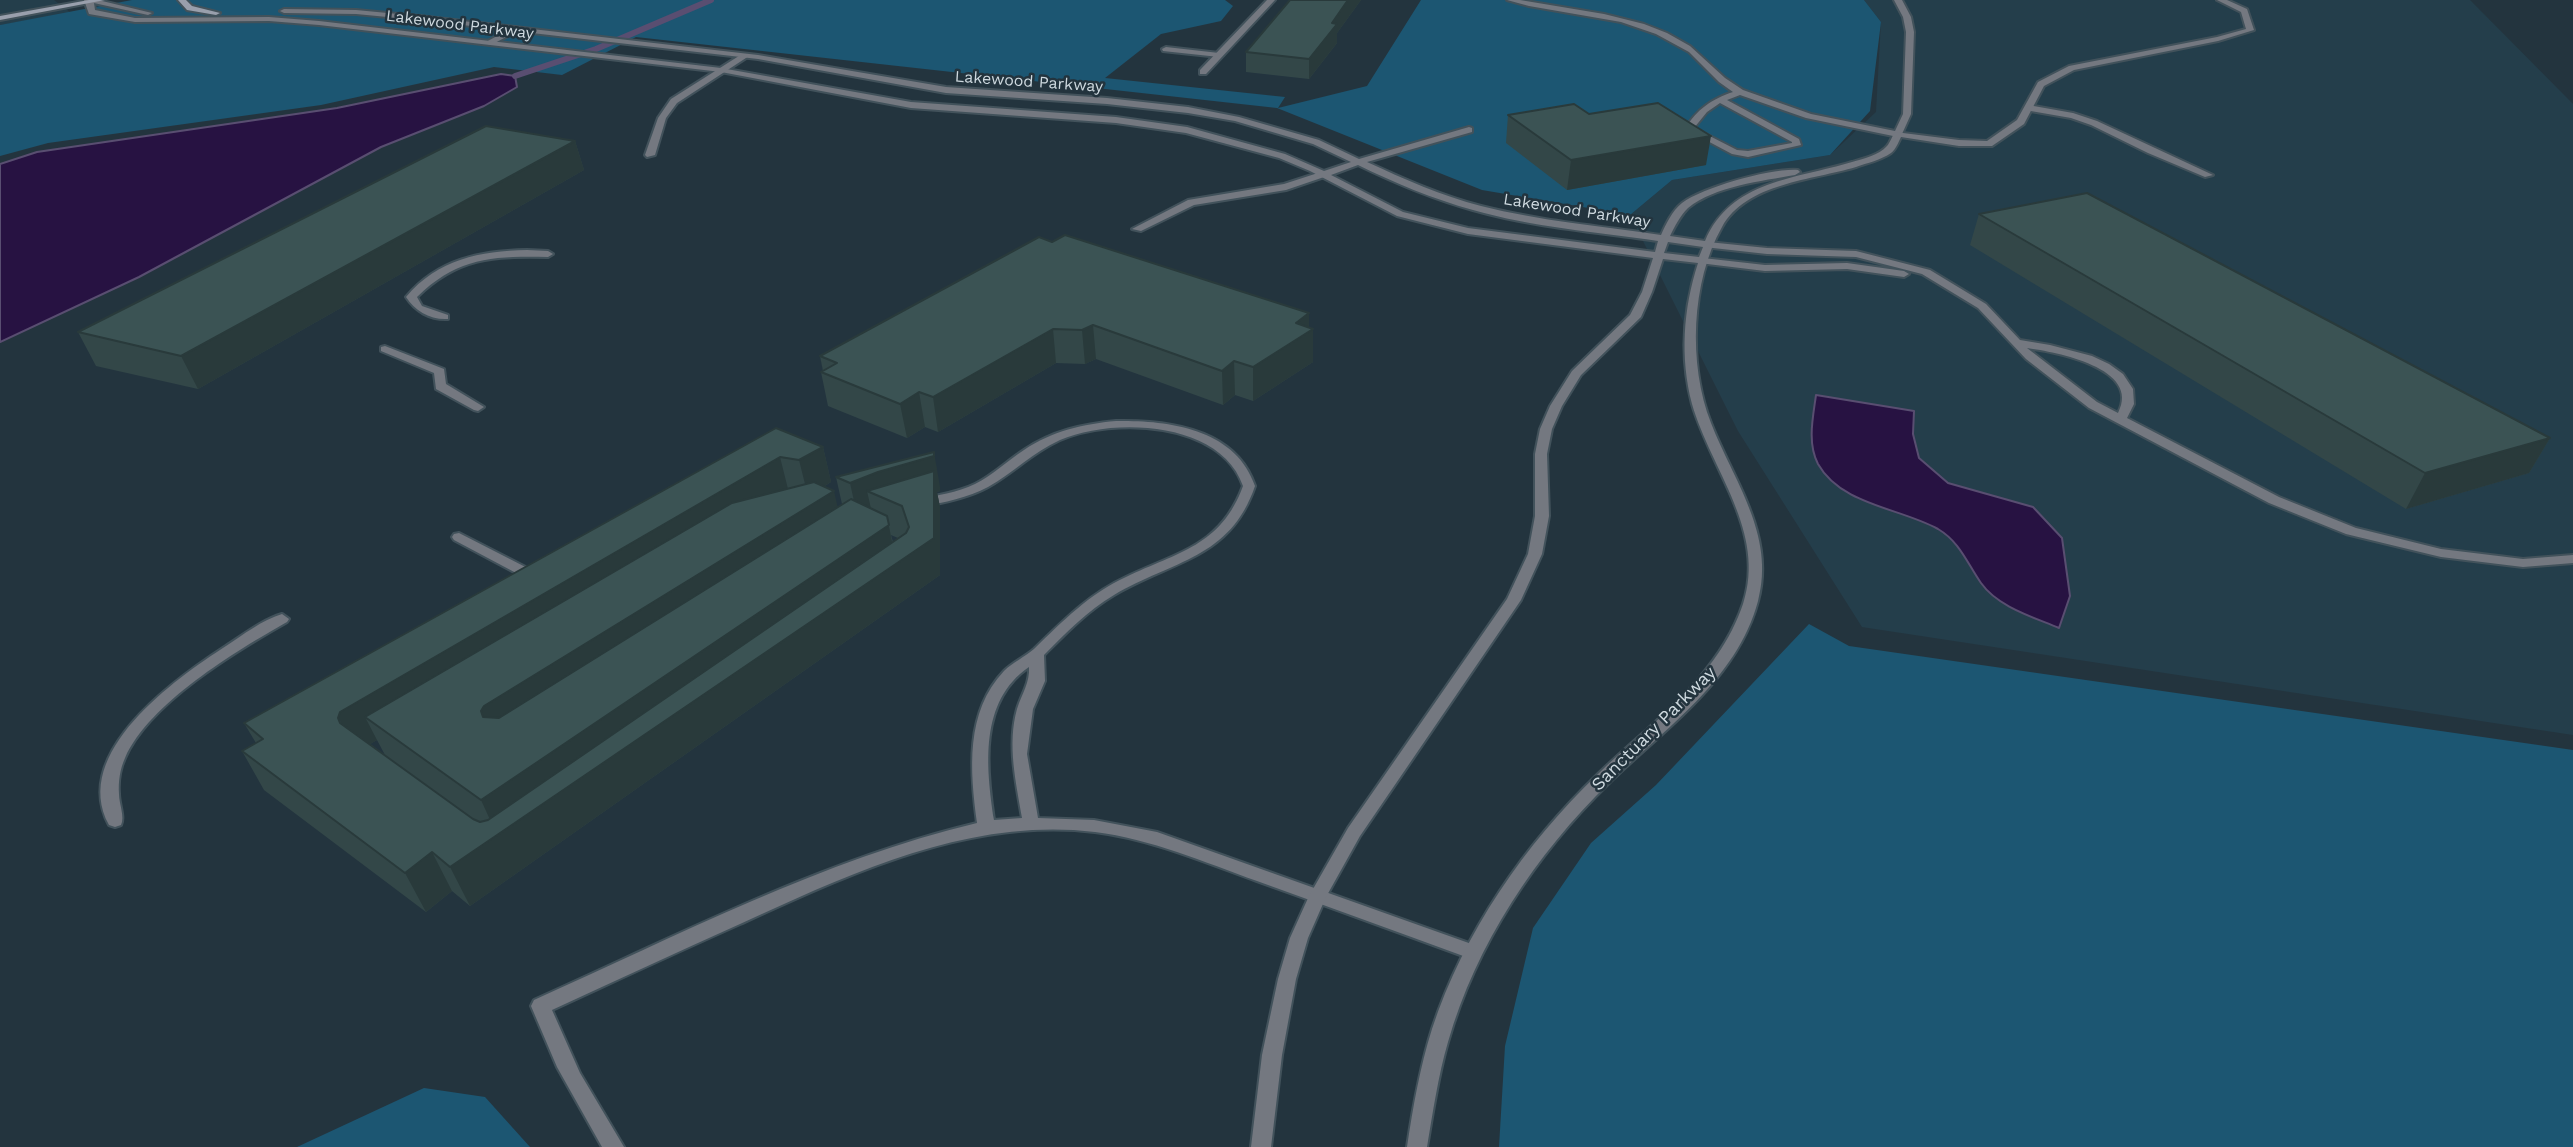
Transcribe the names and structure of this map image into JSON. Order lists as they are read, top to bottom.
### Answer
{
  "streets": {
    "street": ["Lakewood Parkway", "Sanctuary Parkway"]
  },
  "crossings": [
    ["Lakewood Parkway", "Sanctuary Parkway"]
  ]
}
